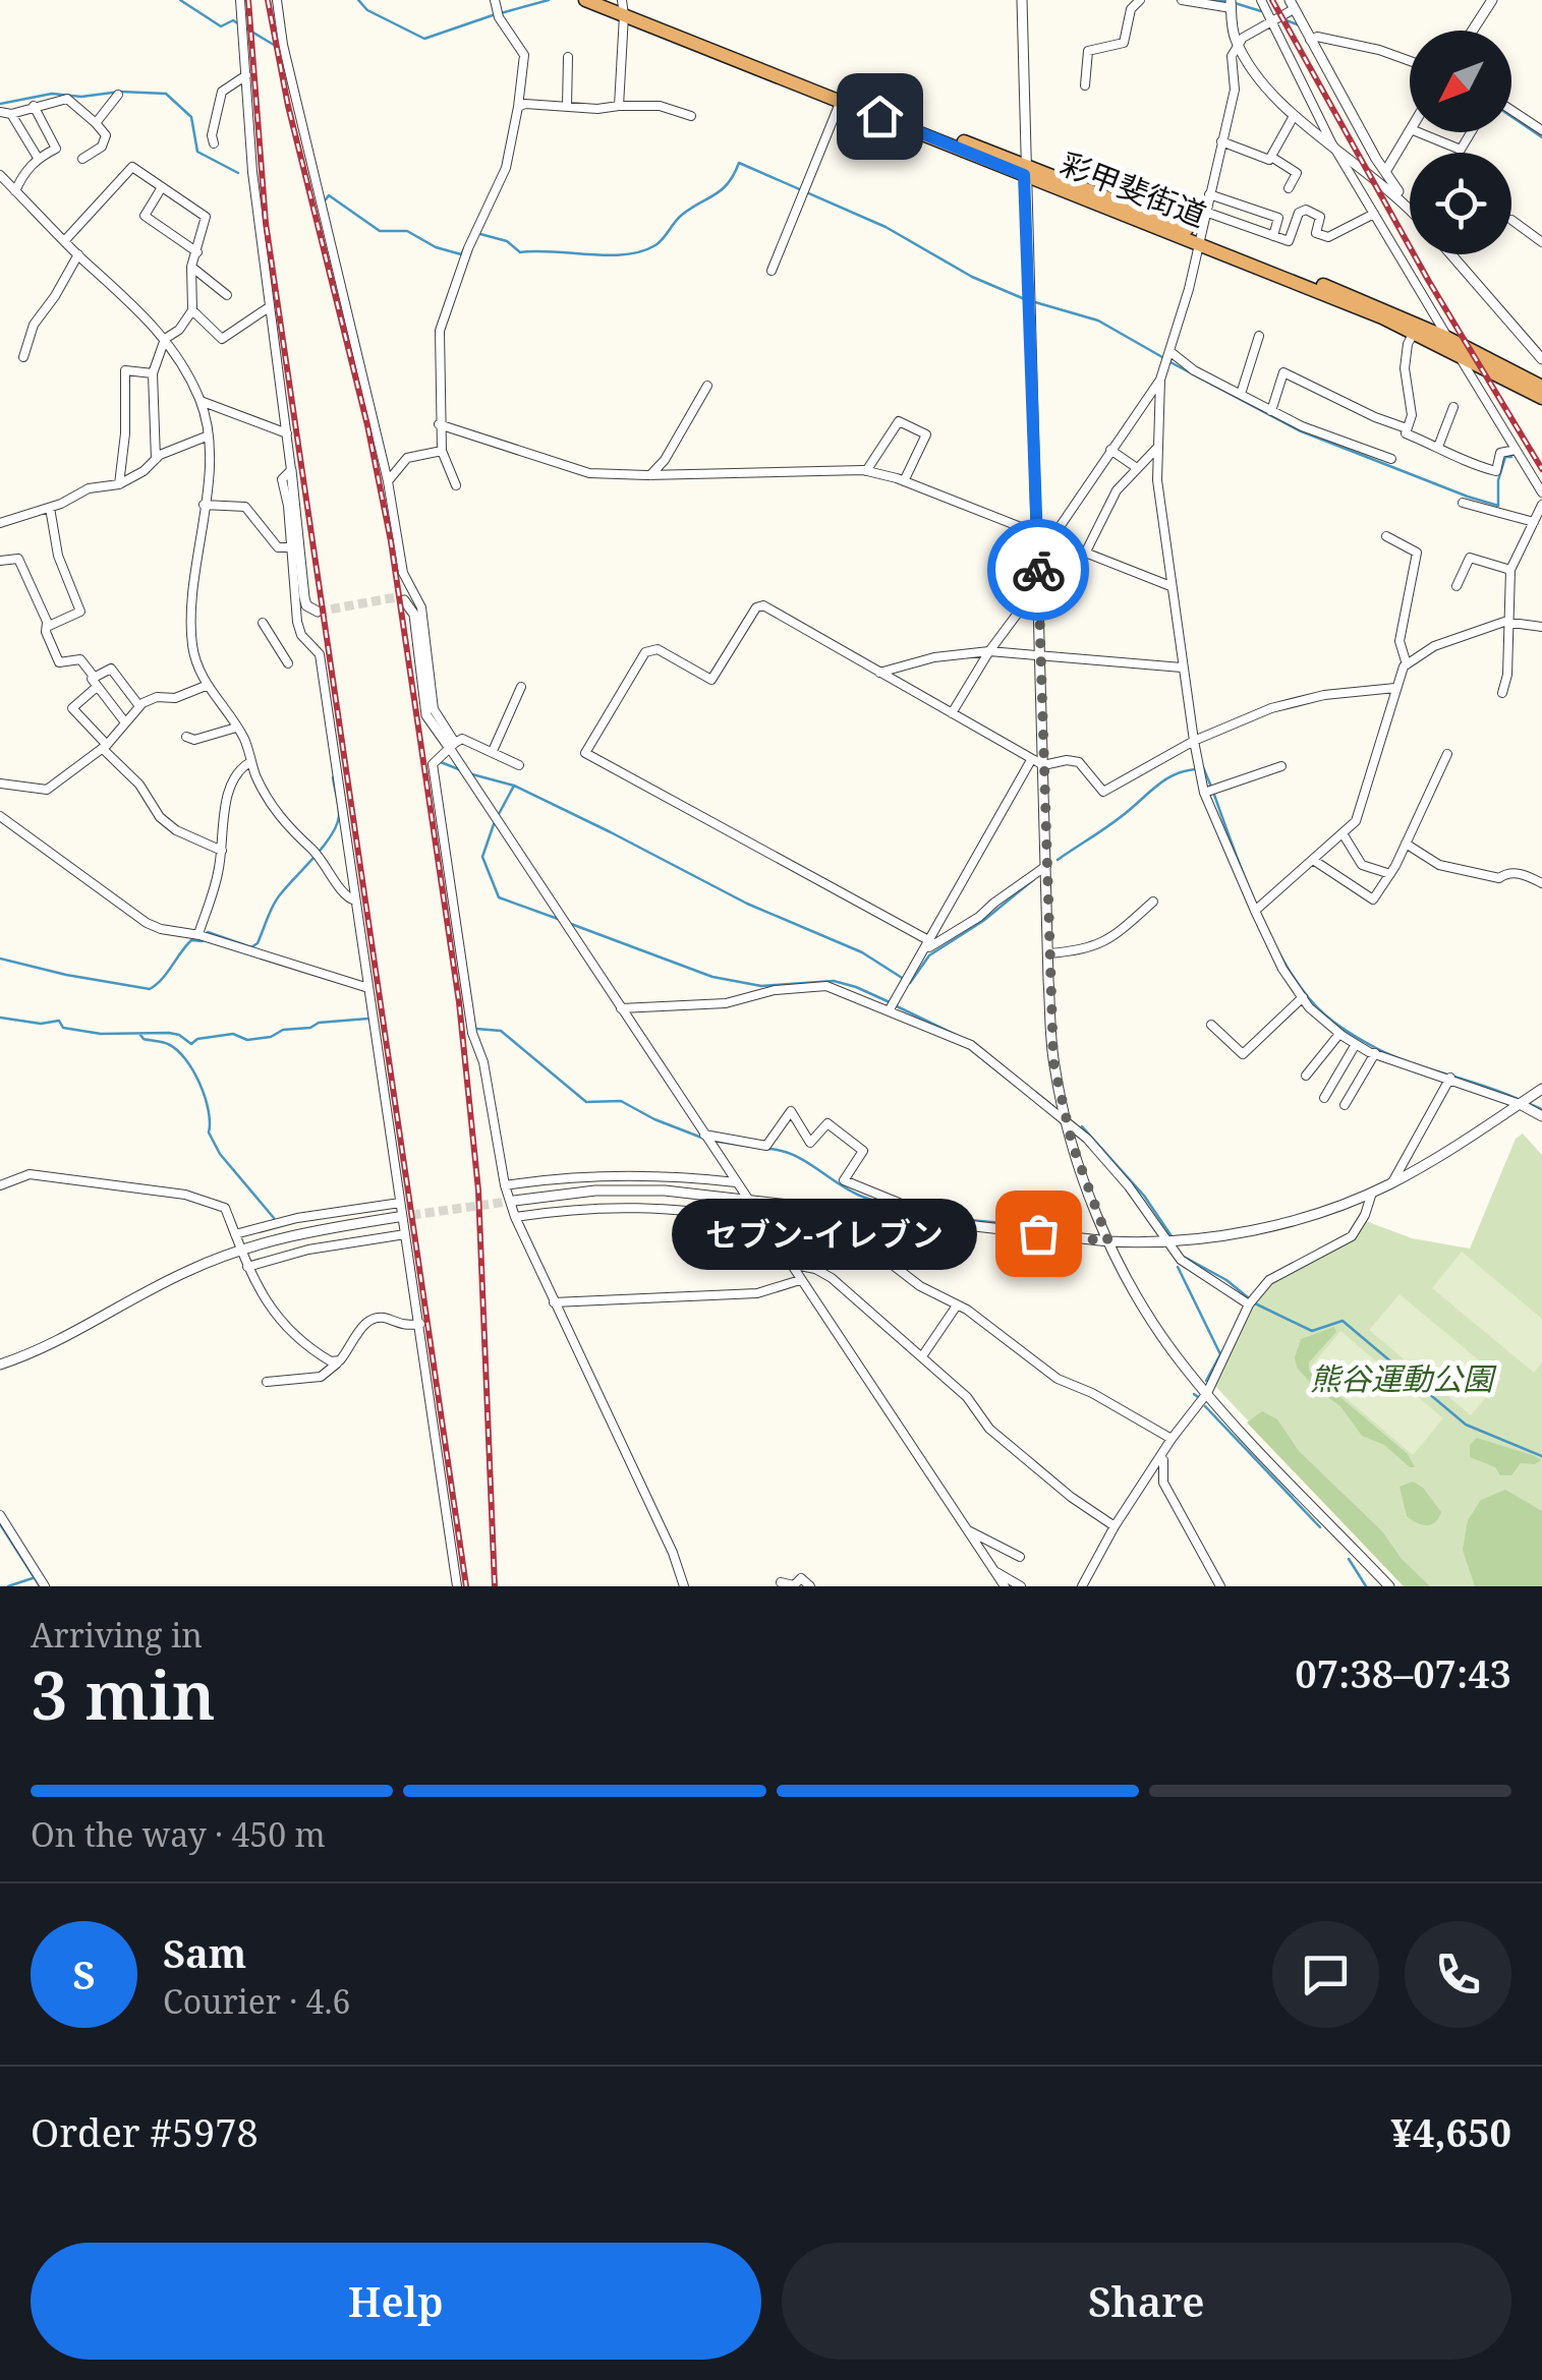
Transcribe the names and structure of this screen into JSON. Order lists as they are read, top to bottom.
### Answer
{
  "streets": {
    "highway": ["彩甲斐街道"]
  },
  "parks": ["熊谷運動公園"],
  "places": ["セブン-イレブン"],
  "north": "bottom left",
  "page": {
    "bubble": "セブン-イレブン",
    "heading": ["3 min", "Arriving in", "07:38–07:43"],
    "panel": [
      "Sam",
      "Courier · 4.6",
      "Order #5978",
      "¥4,650"
    ],
    "bar": "On the way · 450 m",
    "round": "S",
    "buttons": ["Help", "Share"]
  }
}
